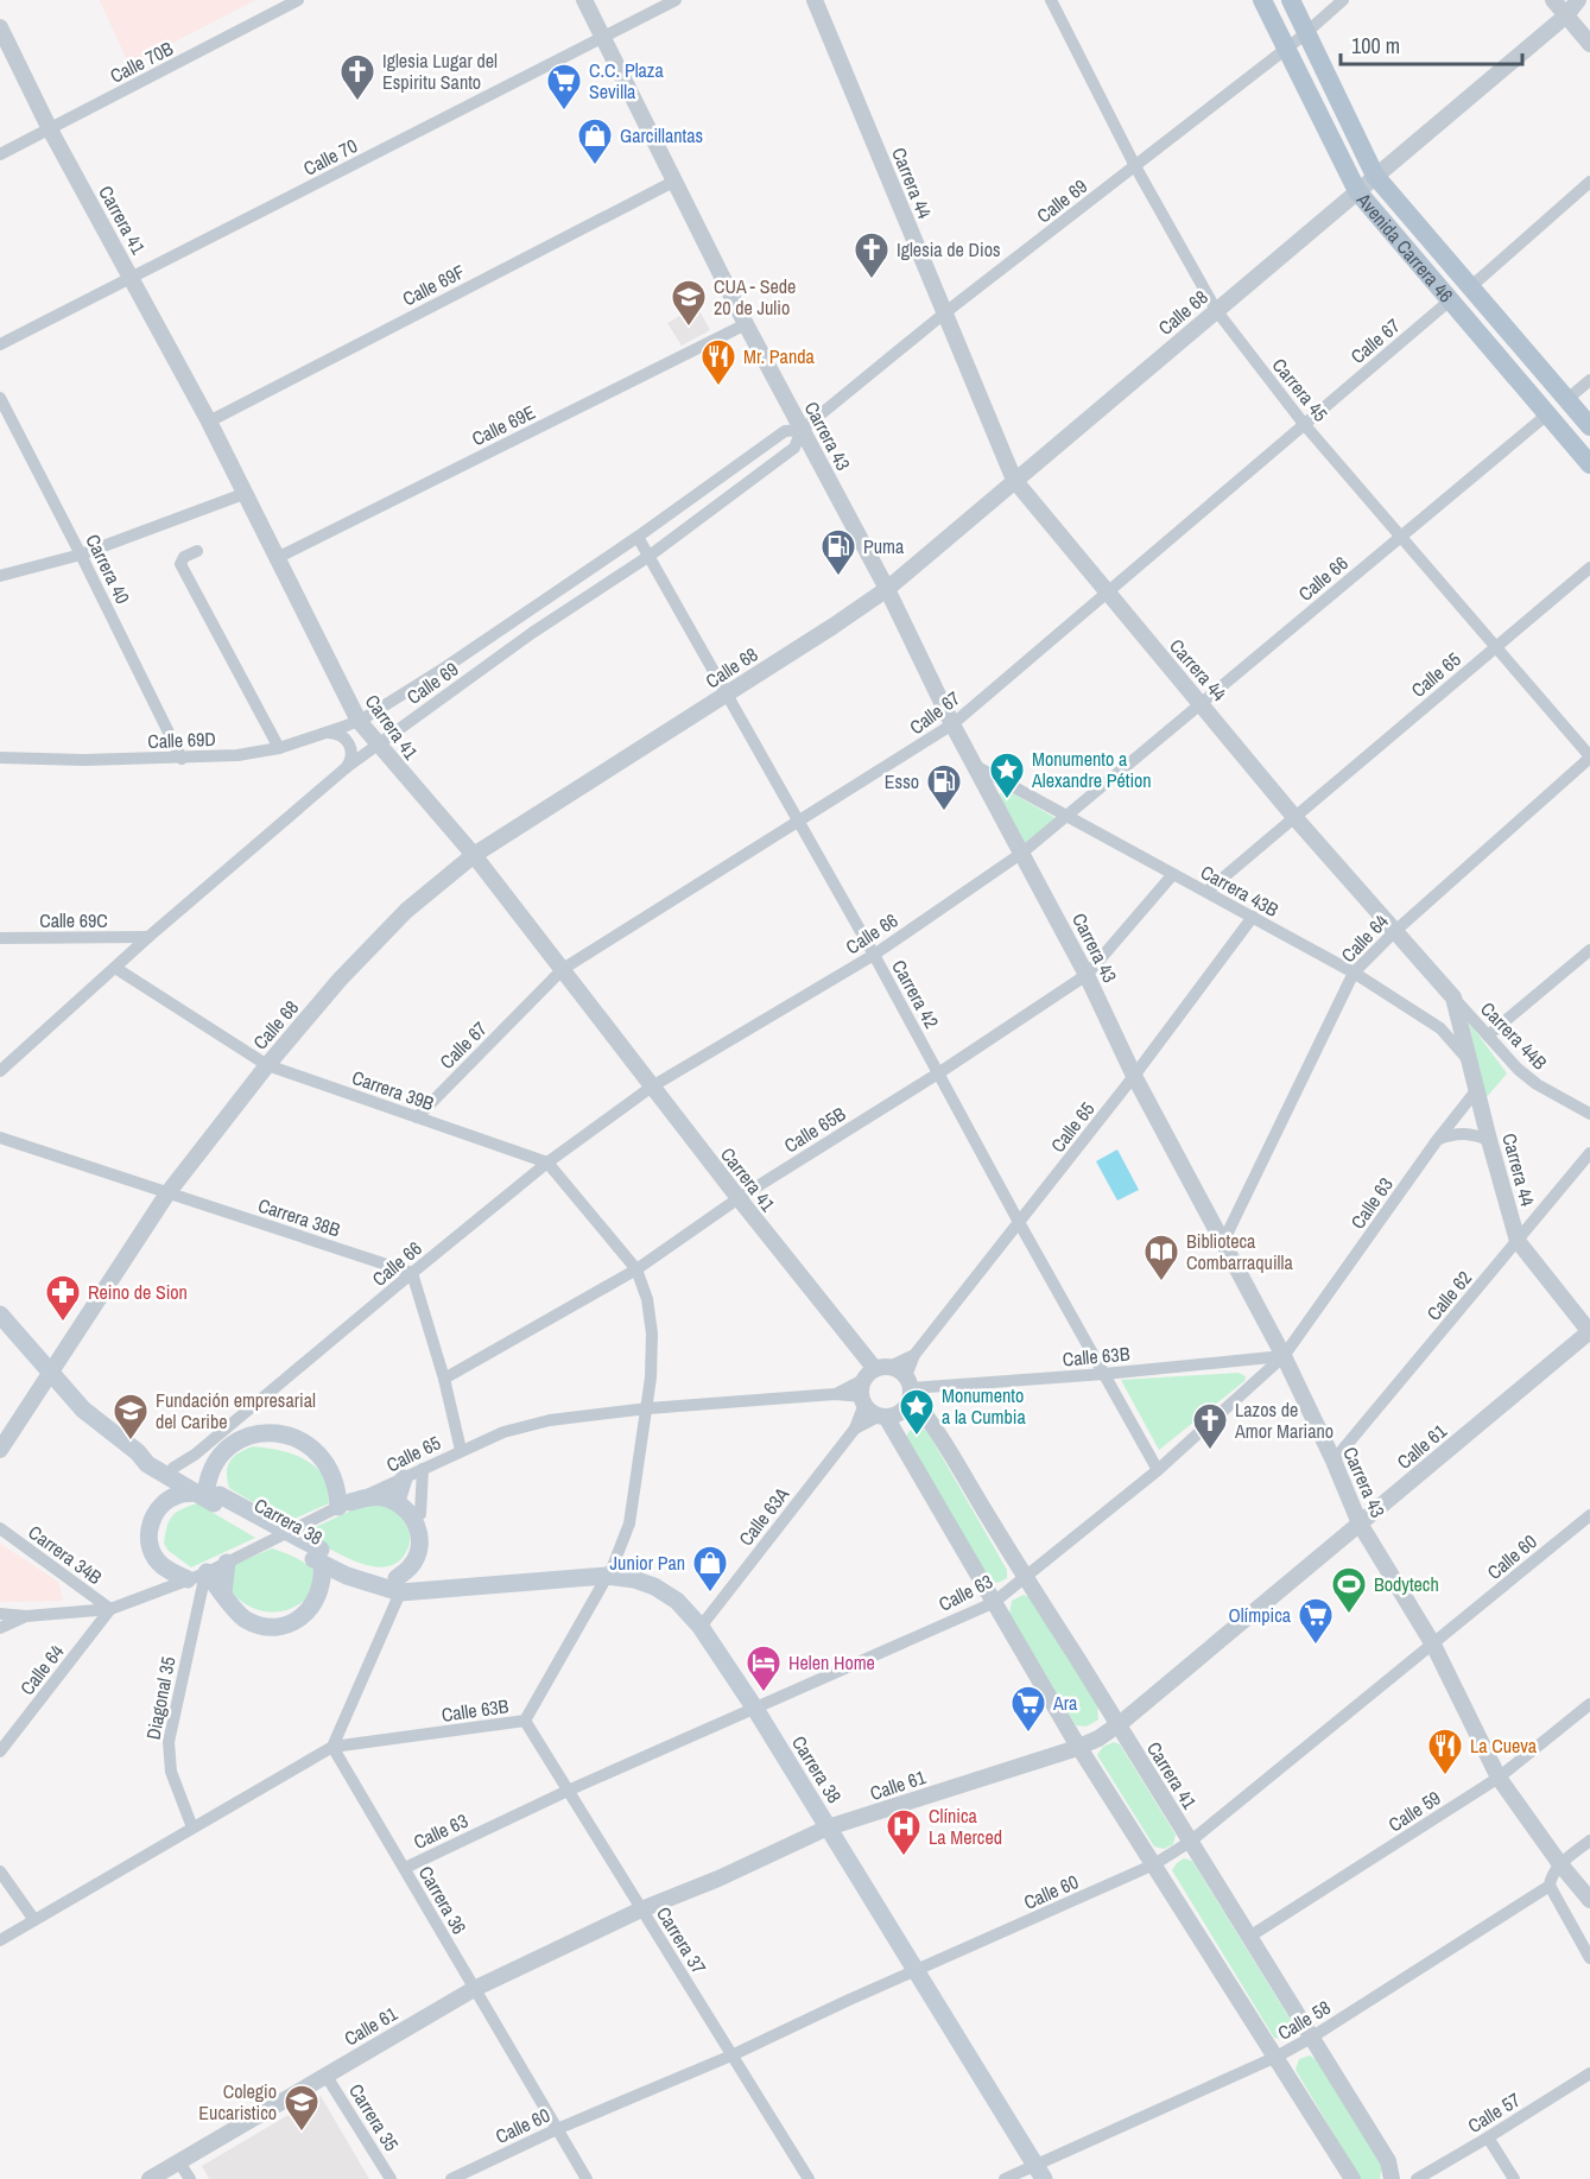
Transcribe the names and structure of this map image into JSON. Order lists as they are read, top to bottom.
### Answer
{
  "streets": {
    "main road": ["Avenida Carrera 46", "Carrera 38"],
    "street": [
      "Calle 70B",
      "Calle 70",
      "Carrera 44",
      "Calle 69",
      "Carrera 41",
      "Calle 69F",
      "Calle 68",
      "Calle 67",
      "Carrera 45",
      "Calle 69E",
      "Carrera 43",
      "Carrera 40",
      "Calle 66",
      "Calle 65",
      "Calle 69D",
      "Carrera 43B",
      "Calle 69C",
      "Calle 64",
      "Carrera 42",
      "Carrera 44B",
      "Carrera 39B",
      "Calle 65B",
      "Calle 63",
      "Carrera 38B",
      "Calle 62",
      "Calle 63B",
      "Calle 61",
      "Calle 63A",
      "Carrera 34B",
      "Calle 60",
      "Diagonal 35",
      "Calle 59",
      "Carrera 36",
      "Carrera 37",
      "Calle 58",
      "Calle 57",
      "Carrera 35"
    ]
  },
  "crossings": [
    ["Calle 70B", "Carrera 41"],
    ["Calle 70", "Carrera 41"],
    ["Calle 70", "Carrera 43"],
    ["Carrera 44", "Calle 69"],
    ["Carrera 44", "Calle 68"],
    ["Carrera 44", "Calle 67"],
    ["Carrera 44", "Calle 66"],
    ["Carrera 44", "Calle 65"],
    ["Carrera 44", "Carrera 43B"],
    ["Carrera 44", "Calle 64"],
    ["Carrera 44", "Carrera 44B"],
    ["Carrera 44", "Calle 63"],
    ["Carrera 44", "Calle 62"],
    ["Carrera 44", "Calle 61"],
    ["Calle 69", "Carrera 41"],
    ["Calle 69", "Avenida Carrera 46"],
    ["Calle 69", "Carrera 45"],
    ["Calle 69", "Carrera 43"],
    ["Calle 69", "Calle 69D"],
    ["Calle 69", "Calle 69C"],
    ["Calle 69", "Carrera 42"],
    ["Calle 69", "Carrera 39B"],
    ["Carrera 41", "Calle 69F"],
    ["Carrera 41", "Calle 68"],
    ["Carrera 41", "Calle 67"],
    ["Carrera 41", "Calle 69E"],
    ["Carrera 41", "Calle 66"],
    ["Carrera 41", "Calle 65"],
    ["Carrera 41", "Calle 69D"],
    ["Carrera 41", "Calle 65B"],
    ["Carrera 41", "Calle 63"],
    ["Carrera 41", "Calle 63B"],
    ["Carrera 41", "Calle 61"],
    ["Carrera 41", "Calle 63A"],
    ["Carrera 41", "Calle 60"],
    ["Carrera 41", "Calle 59"],
    ["Carrera 41", "Calle 58"],
    ["Avenida Carrera 46", "Calle 68"],
    ["Avenida Carrera 46", "Calle 67"],
    ["Avenida Carrera 46", "Calle 66"],
    ["Calle 69F", "Carrera 43"],
    ["Calle 68", "Carrera 45"],
    ["Calle 68", "Carrera 43"],
    ["Calle 68", "Carrera 42"],
    ["Calle 68", "Carrera 39B"],
    ["Calle 68", "Carrera 38B"],
    ["Calle 68", "Carrera 38"],
    ["Calle 67", "Carrera 45"],
    ["Calle 67", "Carrera 43"],
    ["Calle 67", "Carrera 42"],
    ["Calle 67", "Carrera 39B"],
    ["Carrera 45", "Calle 66"],
    ["Carrera 45", "Calle 65"],
    ["Carrera 45", "Calle 64"],
    ["Calle 69E", "Carrera 43"],
    ["Carrera 43", "Calle 66"],
    ["Carrera 43", "Calle 65"],
    ["Carrera 43", "Carrera 43B"],
    ["Carrera 43", "Calle 64"],
    ["Carrera 43", "Calle 65B"],
    ["Carrera 43", "Calle 63"],
    ["Carrera 43", "Calle 62"],
    ["Carrera 43", "Calle 63B"],
    ["Carrera 43", "Calle 61"],
    ["Carrera 43", "Calle 60"],
    ["Carrera 43", "Calle 59"],
    ["Carrera 40", "Calle 69D"],
    ["Calle 66", "Carrera 43B"],
    ["Calle 66", "Carrera 42"],
    ["Calle 66", "Carrera 39B"],
    ["Calle 66", "Carrera 38B"],
    ["Calle 66", "Carrera 38"],
    ["Calle 65", "Carrera 43B"],
    ["Calle 65", "Calle 64"],
    ["Calle 65", "Carrera 42"],
    ["Calle 65", "Calle 63B"],
    ["Calle 65", "Calle 63A"],
    ["Calle 65", "Carrera 34B"],
    ["Calle 65", "Diagonal 35"],
    ["Carrera 43B", "Calle 64"],
    ["Carrera 43B", "Calle 65B"],
    ["Calle 64", "Carrera 34B"],
    ["Carrera 42", "Calle 65B"],
    ["Carrera 42", "Calle 63"],
    ["Carrera 42", "Calle 63B"],
    ["Calle 65B", "Calle 63B"],
    ["Calle 63", "Calle 63B"],
    ["Calle 63", "Carrera 38"],
    ["Calle 63", "Carrera 36"],
    ["Calle 63", "Carrera 37"],
    ["Calle 63B", "Carrera 38"],
    ["Calle 63B", "Diagonal 35"],
    ["Calle 63B", "Carrera 36"],
    ["Calle 63B", "Carrera 37"],
    ["Calle 61", "Carrera 38"],
    ["Calle 61", "Carrera 36"],
    ["Calle 61", "Carrera 37"],
    ["Calle 61", "Carrera 35"],
    ["Calle 63A", "Carrera 38"],
    ["Carrera 38", "Calle 60"],
    ["Carrera 38", "Calle 58"],
    ["Calle 60", "Carrera 36"],
    ["Calle 60", "Carrera 37"]
  ],
  "places": {
    "church": ["Iglesia Lugar del Espiritu Santo", "Iglesia de Dios", "Lazos de Amor Mariano"],
    "supermarket": ["C.C. Plaza Sevilla", "Olímpica", "Ara"],
    "shop": ["Garcillantas", "Junior Pan"],
    "school or university": ["CUA - Sede 20 de Julio", "Fundación empresarial del Caribe", "Colegio Eucaristico"],
    "restaurant": ["Mr. Panda", "La Cueva"],
    "fuel station": ["Puma", "Esso"],
    "place": ["Monumento a Alexandre Pétion", "Monumento a la Cumbia"],
    "library": ["Biblioteca Combarraquilla"],
    "pharmacy": ["Reino de Sion"],
    "sports": ["Bodytech"],
    "hotel": ["Helen Home"],
    "hospital": ["Clínica La Merced"]
  },
  "scale_bar": "100 m"
}
